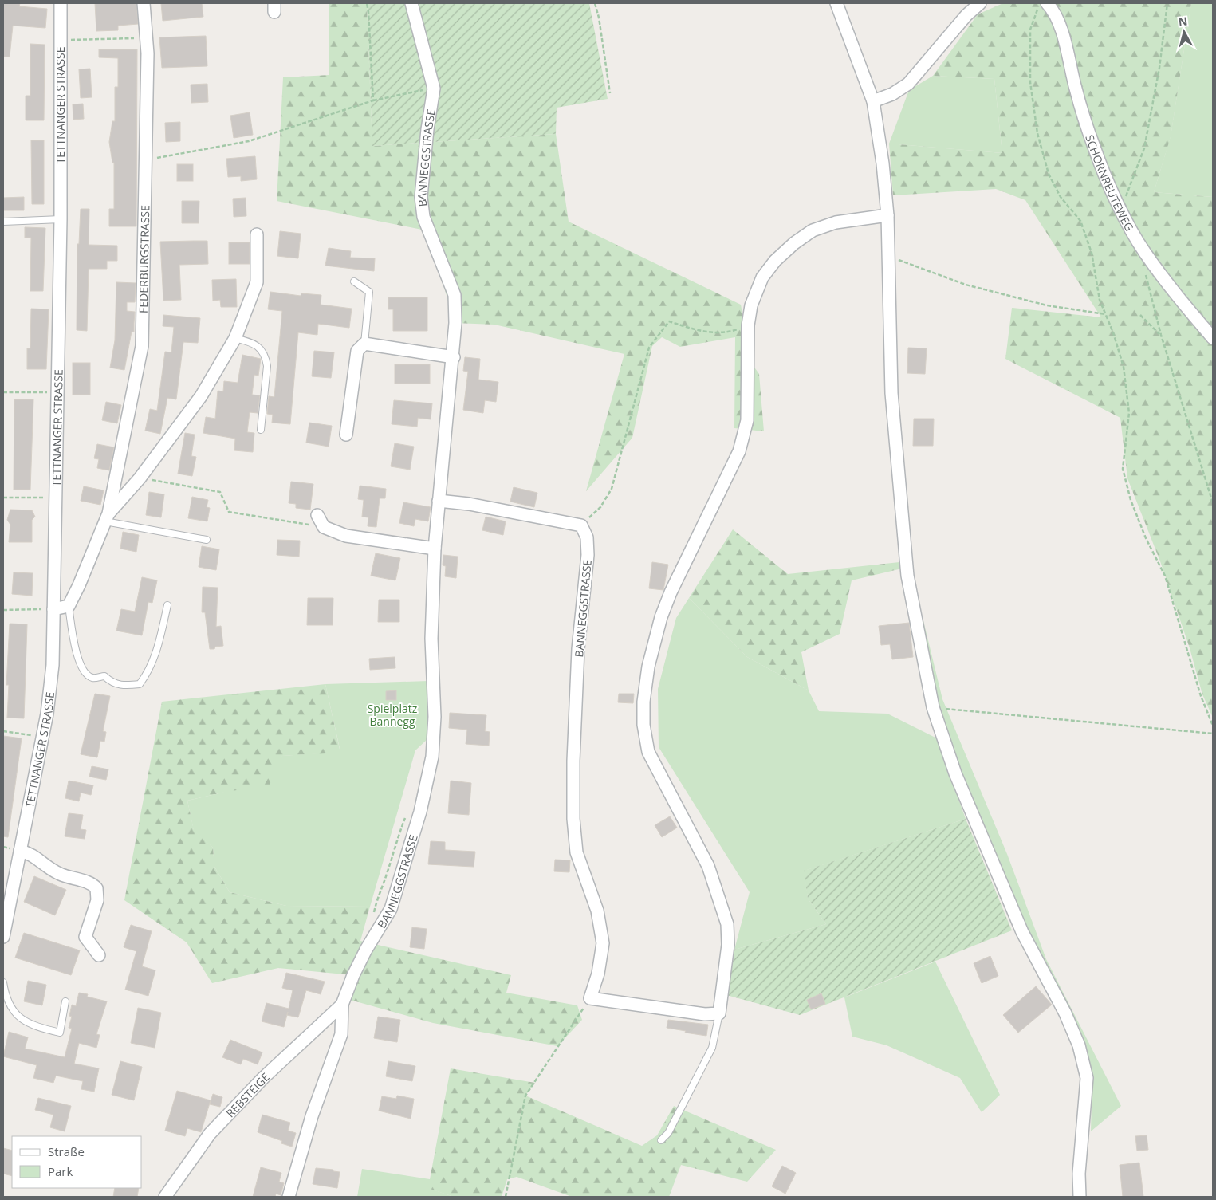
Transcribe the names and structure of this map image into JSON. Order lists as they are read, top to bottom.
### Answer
{
  "streets": {
    "street": [
      "TETTNANGER STRASSE",
      "BANNEGGSTRASSE",
      "SCHORNREUTEWEG",
      "FEDERBURGSTRASSE",
      "REBSTEIGE"
    ]
  },
  "crossings": [
    ["BANNEGGSTRASSE", "REBSTEIGE"]
  ],
  "parks": ["Spielplatz Bannegg"],
  "legend": ["Straße", "Park"],
  "north": "top"
}
